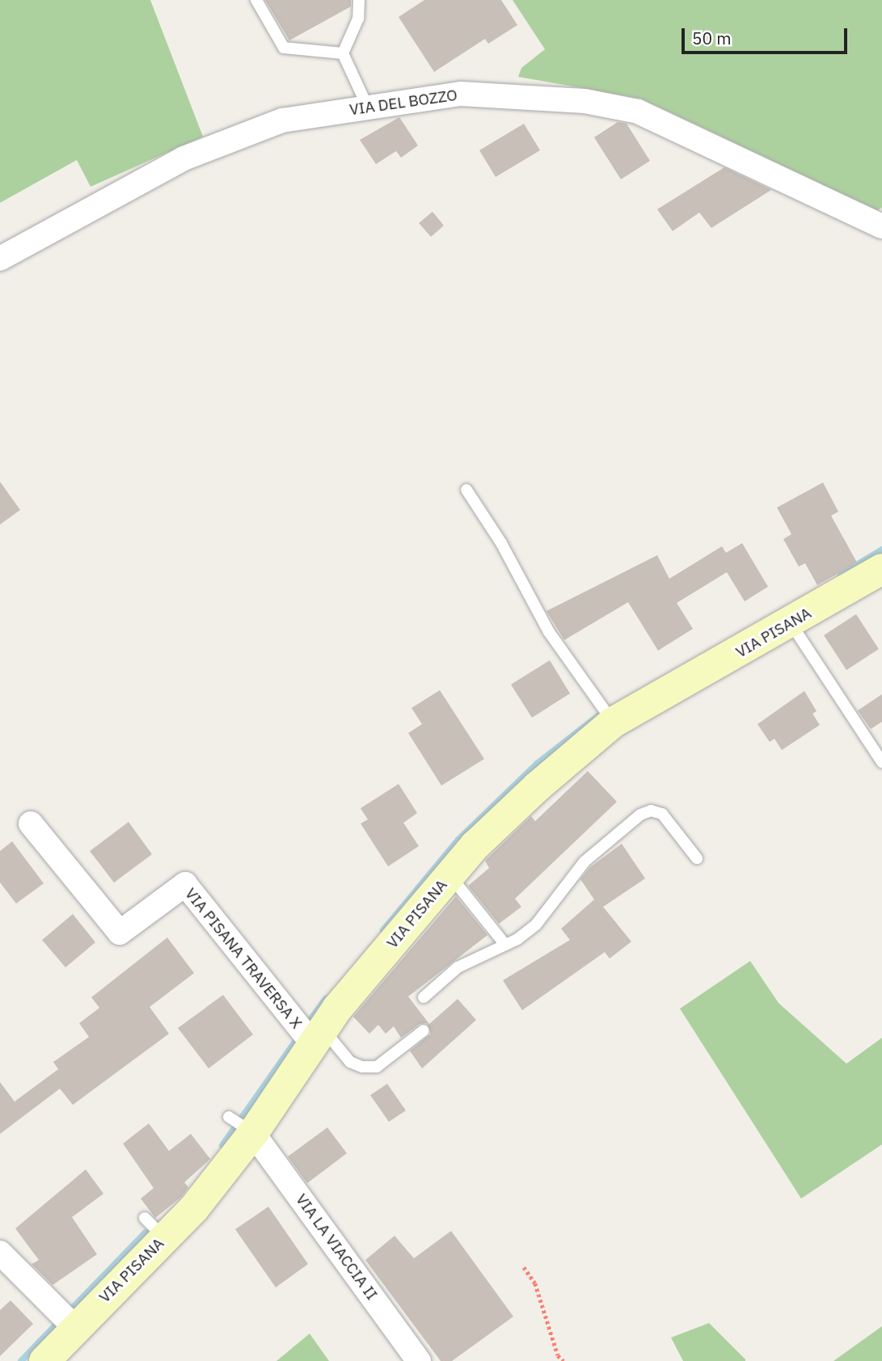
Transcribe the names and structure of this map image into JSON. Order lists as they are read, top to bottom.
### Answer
{
  "streets": {
    "main road": ["VIA PISANA"],
    "street": ["VIA DEL BOZZO", "VIA PISANA TRAVERSA X", "VIA LA VIACCIA II"]
  },
  "crossings": [
    ["VIA PISANA", "VIA PISANA TRAVERSA X"],
    ["VIA PISANA", "VIA LA VIACCIA II"]
  ],
  "scale_bar": "50 m"
}
